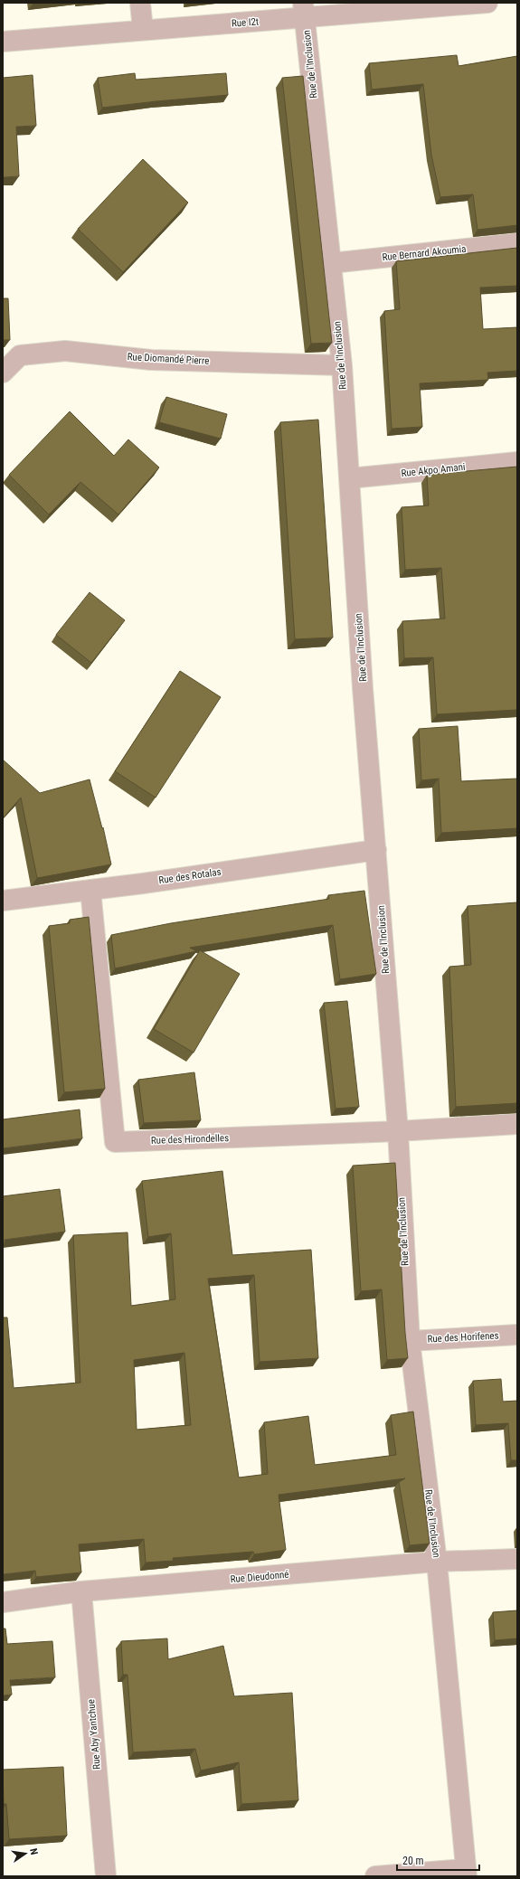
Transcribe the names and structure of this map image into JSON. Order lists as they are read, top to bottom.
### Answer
{
  "streets": {
    "street": [
      "Rue I2t",
      "Rue de l'Inclusion",
      "Rue Bernard Akoumia",
      "Rue Diomandé Pierre",
      "Rue Akpo Amani",
      "Rue des Rotalas",
      "Rue des Hirondelles",
      "Rue des Horifenes",
      "Rue Dieudonné",
      "Rue Aby Yantchue"
    ]
  },
  "crossings": [
    ["Rue I2t", "Rue de l'Inclusion"],
    ["Rue de l'Inclusion", "Rue Bernard Akoumia"],
    ["Rue de l'Inclusion", "Rue Diomandé Pierre"],
    ["Rue de l'Inclusion", "Rue Akpo Amani"],
    ["Rue de l'Inclusion", "Rue des Rotalas"],
    ["Rue de l'Inclusion", "Rue des Hirondelles"],
    ["Rue de l'Inclusion", "Rue des Horifenes"],
    ["Rue de l'Inclusion", "Rue Dieudonné"],
    ["Rue des Rotalas", "Rue des Hirondelles"],
    ["Rue Dieudonné", "Rue Aby Yantchue"]
  ],
  "scale_bar": "20 m",
  "north": "right"
}
